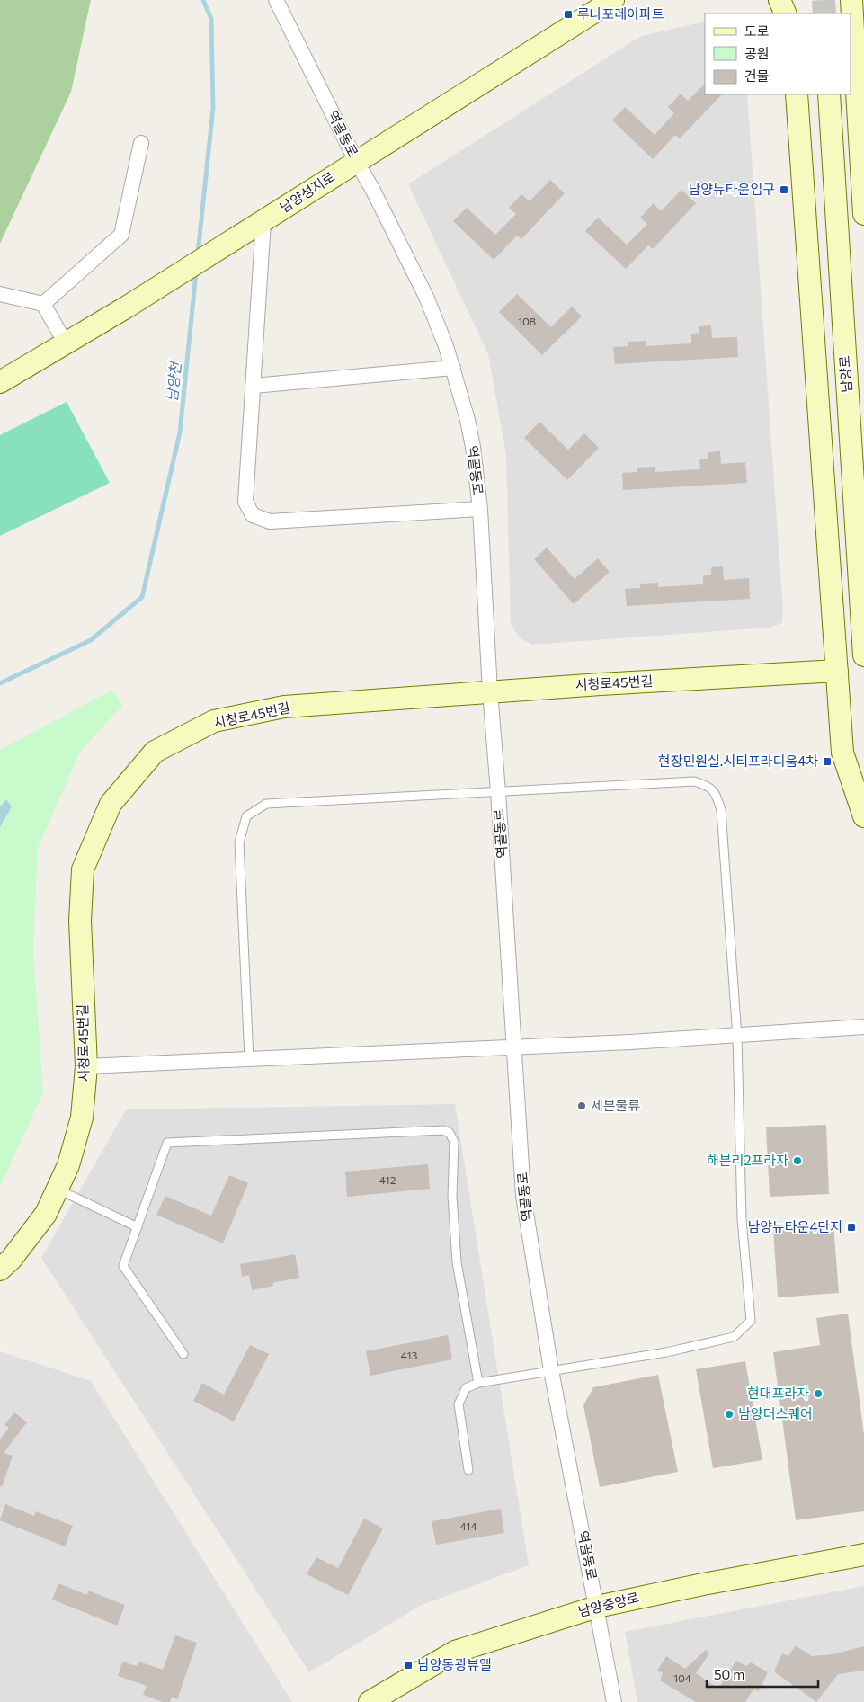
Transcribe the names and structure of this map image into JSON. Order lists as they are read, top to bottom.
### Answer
{
  "streets": {
    "main road": [
      "남양성지로",
      "남양로",
      "시청로45번길",
      "남양중앙로"
    ],
    "street": ["역골동로"]
  },
  "crossings": [
    ["역골동로", "남양성지로"],
    ["역골동로", "시청로45번길"],
    ["역골동로", "남양중앙로"]
  ],
  "water": ["남양천"],
  "places": {
    "transit": [
      "루나포레아파트",
      "남양뉴타운입구",
      "현장민원실.시티프라디움4차",
      "남양뉴타운4단지",
      "남양동광뷰엘"
    ],
    "other": [
      "세븐물류",
      "해븐리2프라자",
      "현대프라자",
      "남양더스퀘어"
    ]
  },
  "house_numbers": [
    "108",
    "412",
    "413",
    "414",
    "104"
  ],
  "legend": ["도로", "공원", "건물"],
  "scale_bar": "50 m"
}
